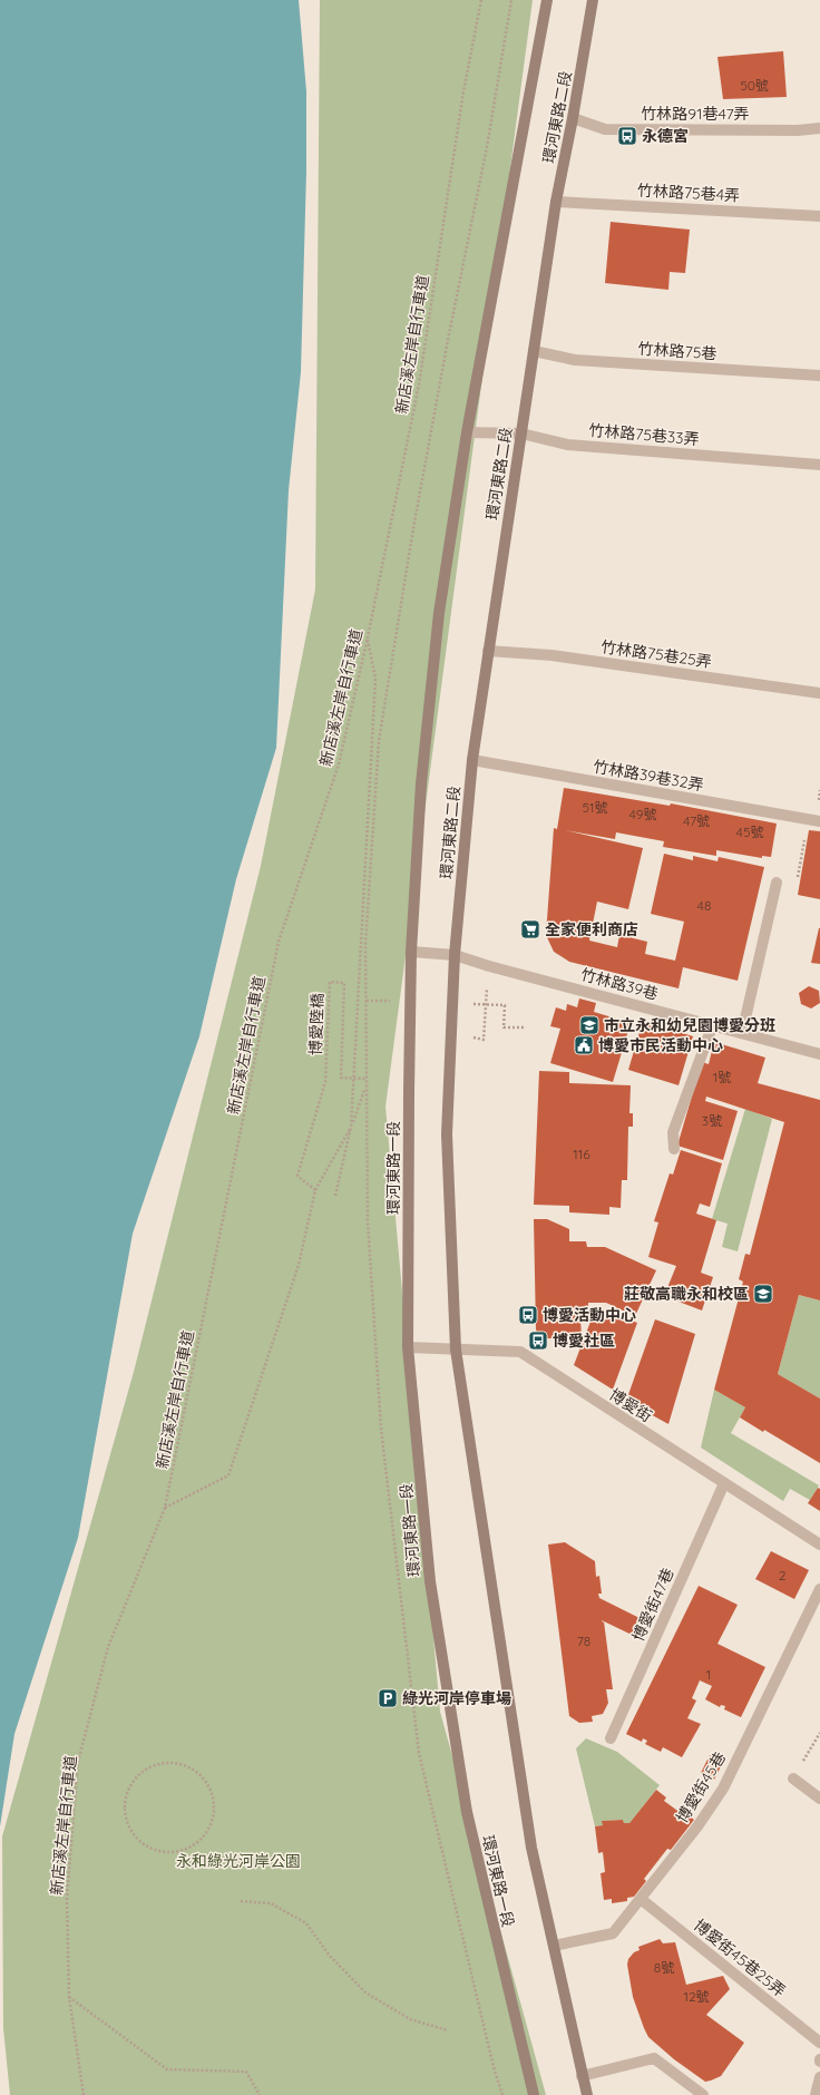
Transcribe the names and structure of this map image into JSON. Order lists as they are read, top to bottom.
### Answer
{
  "streets": {
    "street": [
      "竹林路91巷47弄",
      "環河東路二段",
      "竹林路75巷4弄",
      "竹林路75巷",
      "竹林路75巷33弄",
      "竹林路75巷25弄",
      "竹林路39巷32弄",
      "竹林路39巷",
      "環河東路一段",
      "博愛街",
      "博愛街47巷",
      "博愛街45巷",
      "博愛街45巷25弄"
    ],
    "path": ["新店溪左岸自行車道", "博愛陸橋"]
  },
  "crossings": [
    ["竹林路91巷47弄", "環河東路二段"],
    ["環河東路二段", "竹林路75巷4弄"],
    ["環河東路二段", "竹林路75巷"],
    ["環河東路二段", "竹林路75巷33弄"],
    ["環河東路二段", "竹林路75巷25弄"],
    ["環河東路二段", "竹林路39巷32弄"],
    ["環河東路二段", "竹林路39巷"],
    ["環河東路二段", "環河東路一段"],
    ["竹林路39巷", "環河東路一段"],
    ["環河東路一段", "博愛街"],
    ["博愛街", "博愛街47巷"],
    ["博愛街45巷", "博愛街45巷25弄"]
  ],
  "parks": ["永和綠光河岸公園"],
  "places": {
    "bus stop": ["永德宮", "博愛活動中心", "博愛社區"],
    "supermarket": ["全家便利商店"],
    "school or university": ["市立永和幼兒園博愛分班", "莊敬高職永和校區"],
    "public building": ["博愛市民活動中心"],
    "parking": ["綠光河岸停車場"]
  },
  "house_numbers": [
    "50號",
    "51號",
    "49號",
    "47號",
    "45號",
    "48",
    "1號",
    "3號",
    "116",
    "2",
    "78",
    "1",
    "8號",
    "12號"
  ]
}
